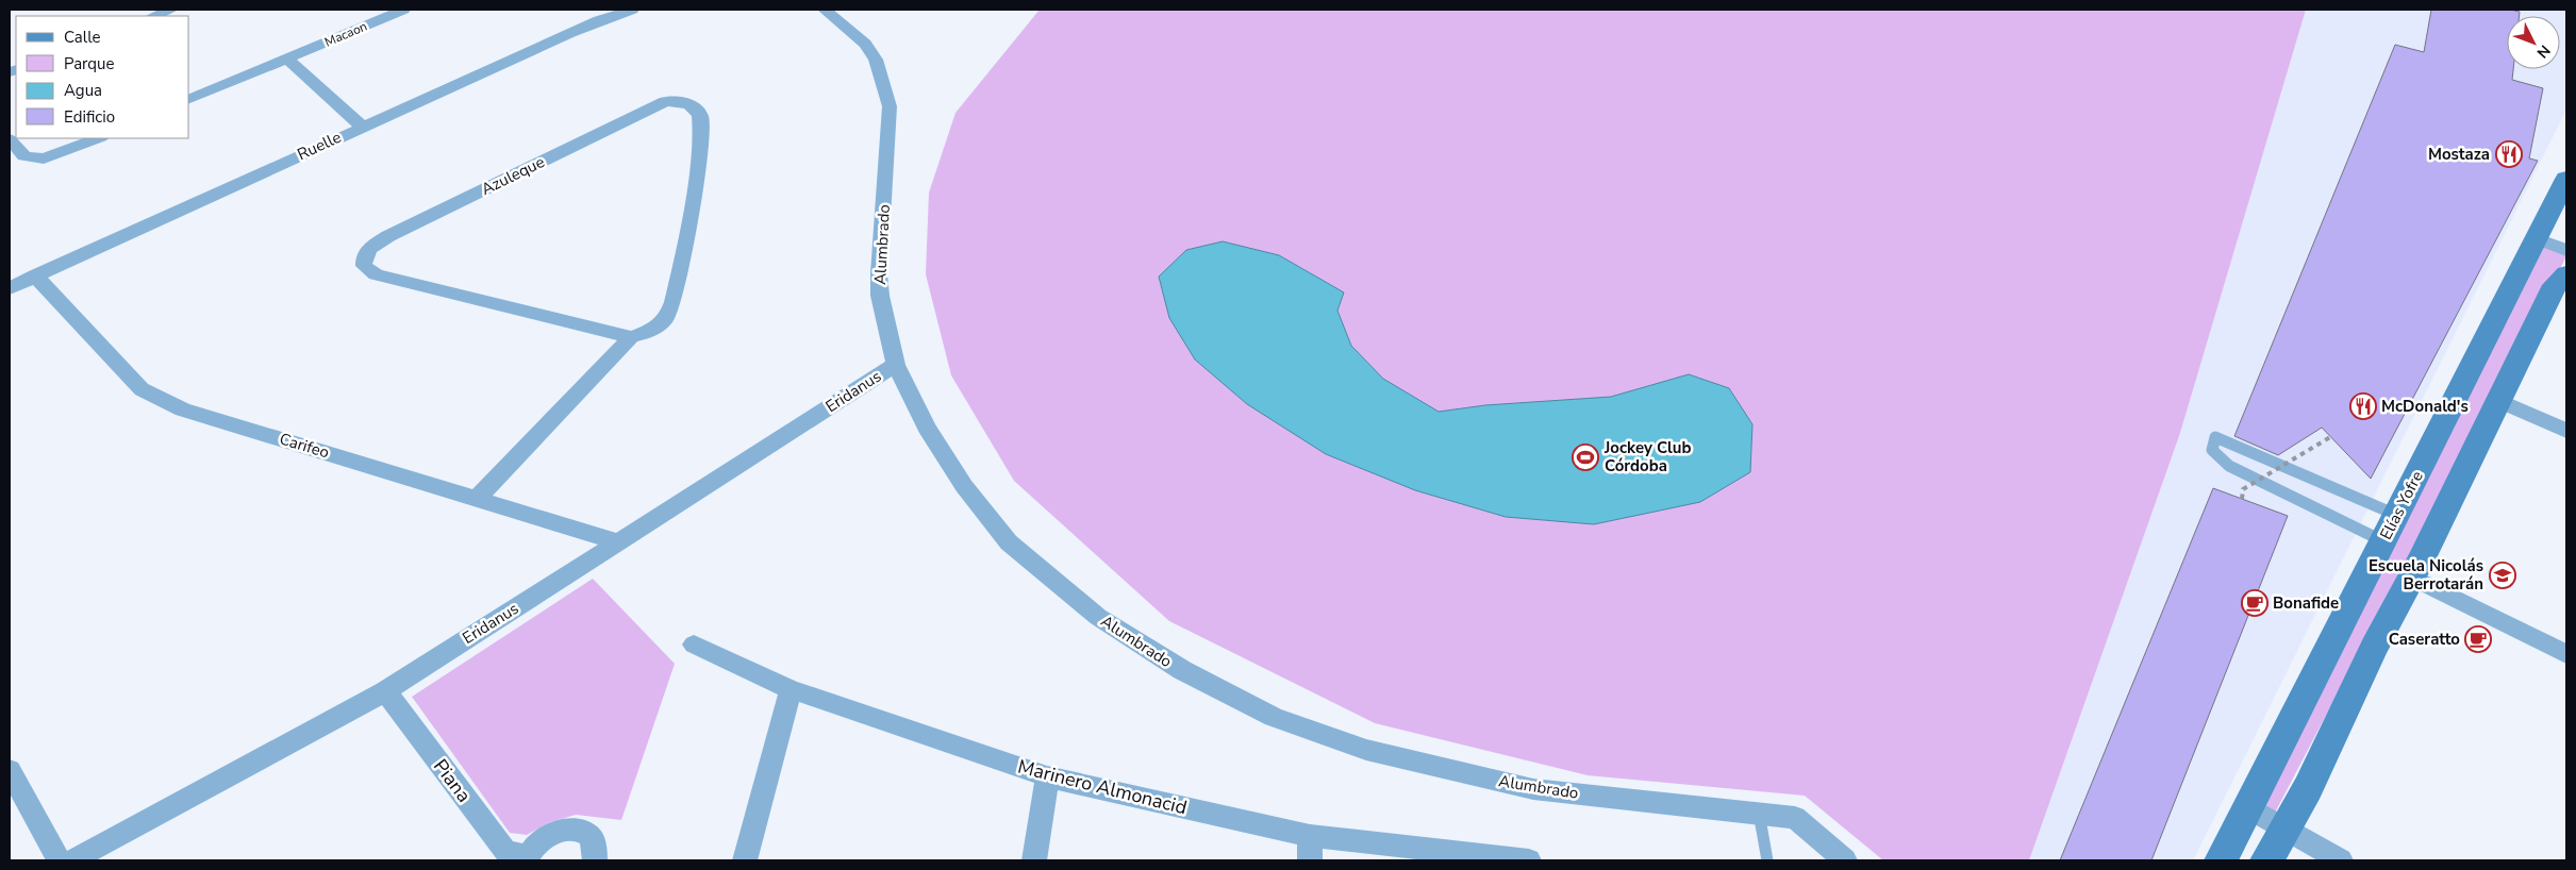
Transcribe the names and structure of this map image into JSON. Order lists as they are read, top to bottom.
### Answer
{
  "streets": {
    "main road": ["Elías Yofre"],
    "street": [
      "Macaon",
      "Ruelle",
      "Azuleque",
      "Alumbrado",
      "Eridanus",
      "Carifeo",
      "Piana",
      "Marinero Almonacid"
    ]
  },
  "crossings": [
    ["Ruelle", "Carifeo"],
    ["Azuleque", "Carifeo"],
    ["Alumbrado", "Eridanus"],
    ["Eridanus", "Carifeo"],
    ["Eridanus", "Piana"]
  ],
  "places": {
    "restaurant": ["Mostaza", "McDonald's"],
    "sports": ["Jockey Club Córdoba"],
    "school or university": ["Escuela Nicolás Berrotarán"],
    "cafe": ["Bonafide", "Caseratto"]
  },
  "legend": [
    "Calle",
    "Parque",
    "Agua",
    "Edificio"
  ],
  "north": "bottom right"
}
